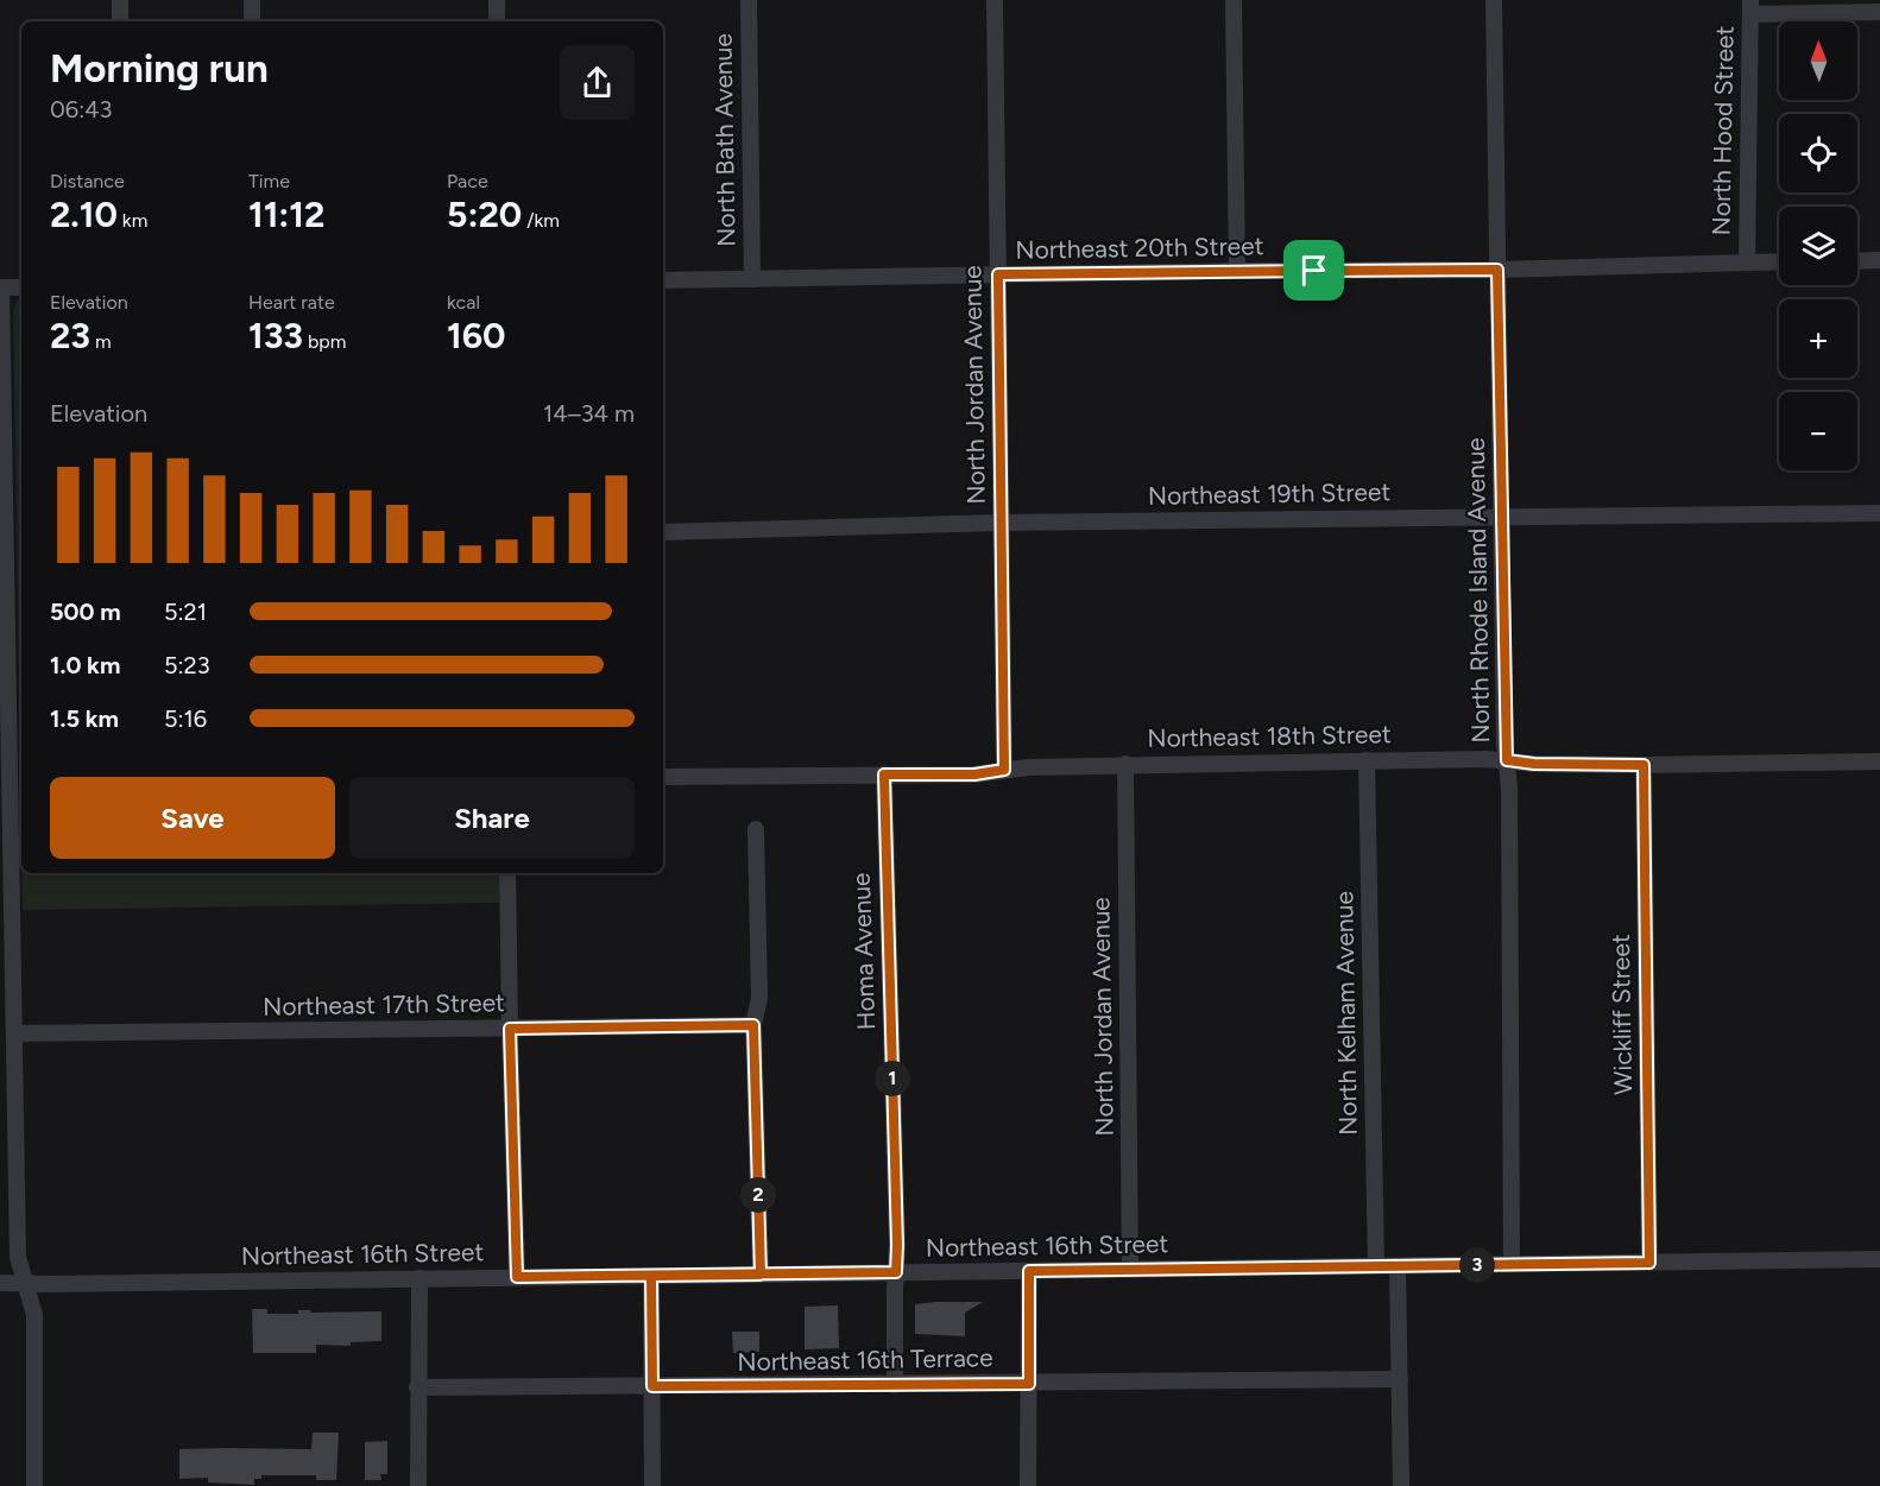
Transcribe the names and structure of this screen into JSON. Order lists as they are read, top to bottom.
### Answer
{
  "streets": {
    "street": [
      "North Hood Street",
      "North Bath Avenue",
      "Northeast 20th Street",
      "North Jordan Avenue",
      "Northeast 19th Street",
      "North Rhode Island Avenue",
      "Northeast 18th Street",
      "Homa Avenue",
      "Northeast 17th Street",
      "North Kelham Avenue",
      "Wickliff Street",
      "Northeast 16th Street",
      "Northeast 16th Terrace"
    ]
  },
  "crossings": [
    ["North Hood Street", "Northeast 20th Street"],
    ["North Bath Avenue", "Northeast 20th Street"],
    ["Northeast 20th Street", "North Jordan Avenue"],
    ["Northeast 20th Street", "North Rhode Island Avenue"],
    ["North Jordan Avenue", "Northeast 19th Street"],
    ["North Jordan Avenue", "Northeast 18th Street"],
    ["North Jordan Avenue", "Northeast 16th Street"],
    ["Northeast 19th Street", "North Rhode Island Avenue"],
    ["North Rhode Island Avenue", "Northeast 18th Street"],
    ["North Rhode Island Avenue", "Northeast 16th Street"],
    ["Northeast 18th Street", "Homa Avenue"],
    ["Northeast 18th Street", "North Kelham Avenue"],
    ["Northeast 18th Street", "Wickliff Street"],
    ["Homa Avenue", "Northeast 16th Street"],
    ["Homa Avenue", "Northeast 16th Terrace"],
    ["North Kelham Avenue", "Northeast 16th Street"],
    ["Wickliff Street", "Northeast 16th Street"]
  ],
  "north": "top",
  "page": {
    "map_buttons": ["+", "−"],
    "heading": ["Morning run", "06:43"],
    "stats": [
      ["Distance", "2.10 km"],
      ["Time", "11:12"],
      ["Pace", "5:20 /km"],
      ["Elevation", "23 m"],
      ["Heart rate", "133 bpm"],
      ["kcal", "160"]
    ],
    "chart": ["Elevation", "14–34 m"],
    "list": [
      {
        "name": "500 m",
        "note": "5:21"
      },
      {
        "name": "1.0 km",
        "note": "5:23"
      },
      {
        "name": "1.5 km",
        "note": "5:16"
      }
    ],
    "buttons": ["Save", "Share"],
    "pins": ["1", "2", "3"]
  }
}
